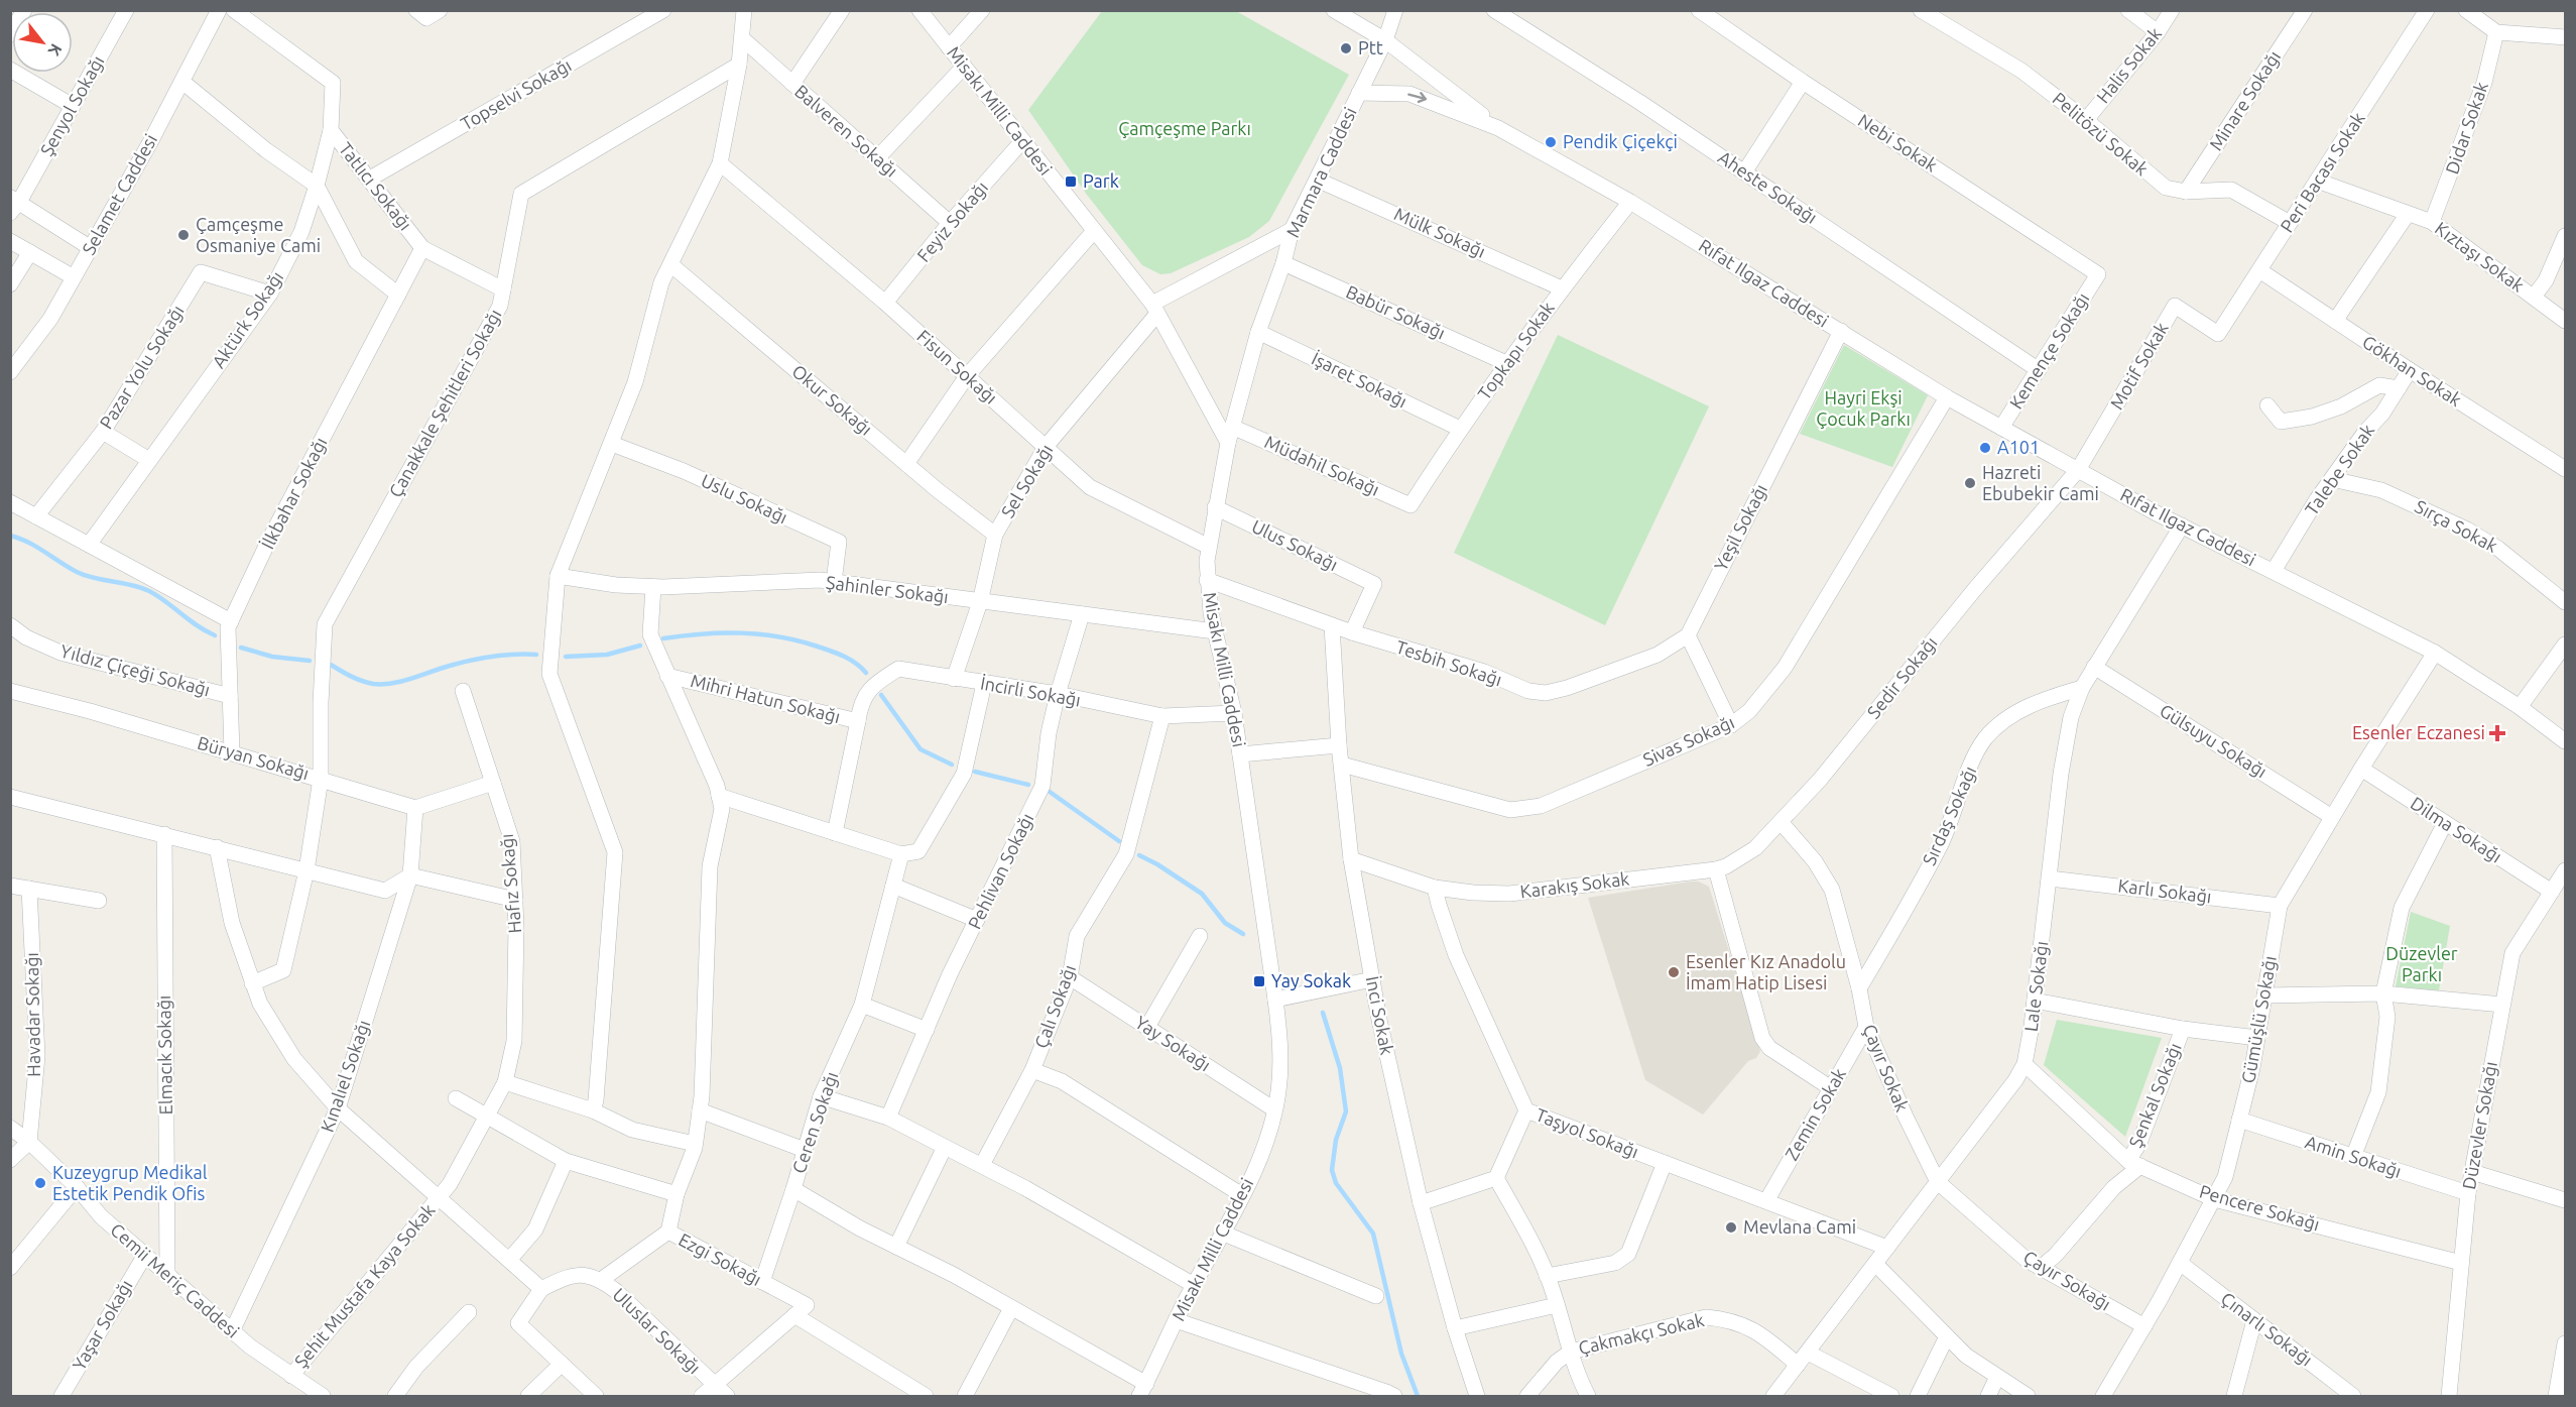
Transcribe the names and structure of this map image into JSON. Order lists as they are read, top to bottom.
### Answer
{
  "streets": {
    "street": [
      "Halis Sokak",
      "Topselvi Sokağı",
      "Minare Sokağı",
      "Şenyol Sokağı",
      "Misakı Milli Caddesi",
      "Didar Sokak",
      "Balveren Sokağı",
      "Pelitözü Sokak",
      "Nebi Sokak",
      "Marmara Caddesi",
      "Peri Bacası Sokak",
      "Tatlıcı Sokağı",
      "Aheste Sokağı",
      "Selamet Caddesi",
      "Feyiz Sokağı",
      "Mülk Sokağı",
      "Kıztaşı Sokak",
      "Rıfat Ilgaz Caddesi",
      "Babür Sokağı",
      "Aktürk Sokağı",
      "Topkapı Sokak",
      "Kemençe Sokağı",
      "Motif Sokak",
      "Pazar Yolu Sokağı",
      "Fisun Sokağı",
      "Gökhan Sokak",
      "İşaret Sokağı",
      "Okur Sokağı",
      "Çanakkale Şehitleri Sokağı",
      "Müdahil Sokağı",
      "Talebe Sokak",
      "Sel Sokağı",
      "İlkbahar Sokağı",
      "Uslu Sokağı",
      "Sırça Sokak",
      "Yeşil Sokağı",
      "Ulus Sokağı",
      "Şahinler Sokağı",
      "Tesbih Sokağı",
      "Yıldız Çiçeği Sokağı",
      "Sedir Sokağı",
      "İncirli Sokağı",
      "Mihri Hatun Sokağı",
      "Sivas Sokağı",
      "Gülsuyu Sokağı",
      "Büryan Sokağı",
      "Sırdaş Sokağı",
      "Dilma Sokağı",
      "Pehlivan Sokağı",
      "Hafız Sokağı",
      "Karakış Sokak",
      "Karlı Sokağı",
      "Lale Sokağı",
      "Çalı Sokağı",
      "Havadar Sokağı",
      "İnci Sokak",
      "Gümüşlü Sokağı",
      "Yay Sokağı",
      "Elmacık Sokağı",
      "Çayır Sokak",
      "Kınalıel Sokağı",
      "Şenkal Sokağı",
      "Zemin Sokak",
      "Ceren Sokağı",
      "Düzevler Sokağı",
      "Taşyol Sokağı",
      "Amin Sokağı",
      "Pencere Sokağı",
      "Ezgi Sokağı",
      "Cemii Meriç Caddesi",
      "Çayır Sokağı",
      "Şehit Mustafa Kaya Sokak",
      "Yaşar Sokağı",
      "Çınarlı Sokağı",
      "Uluslar Sokağı",
      "Çakmakçı Sokak"
    ]
  },
  "crossings": [
    ["Halis Sokak", "Pelitözü Sokak"],
    ["Topselvi Sokağı", "Tatlıcı Sokağı"],
    ["Minare Sokağı", "Pelitözü Sokak"],
    ["Misakı Milli Caddesi", "Marmara Caddesi"],
    ["Misakı Milli Caddesi", "Feyiz Sokağı"],
    ["Misakı Milli Caddesi", "Fisun Sokağı"],
    ["Misakı Milli Caddesi", "Sel Sokağı"],
    ["Misakı Milli Caddesi", "Ulus Sokağı"],
    ["Misakı Milli Caddesi", "Şahinler Sokağı"],
    ["Misakı Milli Caddesi", "Tesbih Sokağı"],
    ["Misakı Milli Caddesi", "İncirli Sokağı"],
    ["Misakı Milli Caddesi", "Çalı Sokağı"],
    ["Misakı Milli Caddesi", "Yay Sokağı"],
    ["Misakı Milli Caddesi", "Ceren Sokağı"],
    ["Didar Sokak", "Kıztaşı Sokak"],
    ["Balveren Sokağı", "Feyiz Sokağı"],
    ["Pelitözü Sokak", "Peri Bacası Sokak"],
    ["Nebi Sokak", "Kemençe Sokağı"],
    ["Marmara Caddesi", "Mülk Sokağı"],
    ["Marmara Caddesi", "Rıfat Ilgaz Caddesi"],
    ["Marmara Caddesi", "Babür Sokağı"],
    ["Marmara Caddesi", "İşaret Sokağı"],
    ["Marmara Caddesi", "Müdahil Sokağı"],
    ["Marmara Caddesi", "Sel Sokağı"],
    ["Peri Bacası Sokak", "Kıztaşı Sokak"],
    ["Peri Bacası Sokak", "Motif Sokak"],
    ["Peri Bacası Sokak", "Gökhan Sokak"],
    ["Tatlıcı Sokağı", "Aktürk Sokağı"],
    ["Tatlıcı Sokağı", "Çanakkale Şehitleri Sokağı"],
    ["Tatlıcı Sokağı", "İlkbahar Sokağı"],
    ["Aheste Sokağı", "Kemençe Sokağı"],
    ["Feyiz Sokağı", "Fisun Sokağı"],
    ["Mülk Sokağı", "Topkapı Sokak"],
    ["Rıfat Ilgaz Caddesi", "Topkapı Sokak"],
    ["Rıfat Ilgaz Caddesi", "Kemençe Sokağı"],
    ["Rıfat Ilgaz Caddesi", "Motif Sokak"],
    ["Rıfat Ilgaz Caddesi", "Talebe Sokak"],
    ["Rıfat Ilgaz Caddesi", "Yeşil Sokağı"],
    ["Rıfat Ilgaz Caddesi", "Sedir Sokağı"],
    ["Rıfat Ilgaz Caddesi", "Sivas Sokağı"],
    ["Rıfat Ilgaz Caddesi", "Lale Sokağı"],
    ["Rıfat Ilgaz Caddesi", "Gümüşlü Sokağı"],
    ["Babür Sokağı", "Topkapı Sokak"],
    ["Aktürk Sokağı", "Pazar Yolu Sokağı"],
    ["Topkapı Sokak", "İşaret Sokağı"],
    ["Topkapı Sokak", "Müdahil Sokağı"],
    ["Motif Sokak", "Sedir Sokağı"],
    ["Fisun Sokağı", "Sel Sokağı"],
    ["Gökhan Sokak", "Talebe Sokak"],
    ["Okur Sokağı", "Sel Sokağı"],
    ["Çanakkale Şehitleri Sokağı", "Büryan Sokağı"],
    ["Talebe Sokak", "Sırça Sokak"],
    ["Sel Sokağı", "Şahinler Sokağı"],
    ["Sel Sokağı", "İncirli Sokağı"],
    ["İlkbahar Sokağı", "Yıldız Çiçeği Sokağı"],
    ["İlkbahar Sokağı", "Büryan Sokağı"],
    ["Uslu Sokağı", "Şahinler Sokağı"],
    ["Yeşil Sokağı", "Tesbih Sokağı"],
    ["Ulus Sokağı", "Tesbih Sokağı"],
    ["Şahinler Sokağı", "Pehlivan Sokağı"],
    ["Tesbih Sokağı", "İnci Sokak"],
    ["Sedir Sokağı", "Karakış Sokak"],
    ["Sedir Sokağı", "Çayır Sokak"],
    ["İncirli Sokağı", "Mihri Hatun Sokağı"],
    ["İncirli Sokağı", "Pehlivan Sokağı"],
    ["İncirli Sokağı", "Çalı Sokağı"],
    ["Sivas Sokağı", "İnci Sokak"],
    ["Gülsuyu Sokağı", "Lale Sokağı"],
    ["Gülsuyu Sokağı", "Gümüşlü Sokağı"],
    ["Büryan Sokağı", "Kınalıel Sokağı"],
    ["Sırdaş Sokağı", "Lale Sokağı"],
    ["Sırdaş Sokağı", "Çayır Sokak"],
    ["Dilma Sokağı", "Gümüşlü Sokağı"],
    ["Dilma Sokağı", "Düzevler Sokağı"],
    ["Hafız Sokağı", "Şehit Mustafa Kaya Sokak"],
    ["Karakış Sokak", "Taşyol Sokağı"],
    ["Karlı Sokağı", "Lale Sokağı"],
    ["Karlı Sokağı", "Gümüşlü Sokağı"],
    ["Lale Sokağı", "Çayır Sokak"],
    ["Lale Sokağı", "Taşyol Sokağı"],
    ["Lale Sokağı", "Pencere Sokağı"],
    ["Lale Sokağı", "Çayır Sokağı"],
    ["Lale Sokağı", "Çakmakçı Sokak"],
    ["Çalı Sokağı", "Yay Sokağı"],
    ["Havadar Sokağı", "Cemii Meriç Caddesi"],
    ["Gümüşlü Sokağı", "Amin Sokağı"],
    ["Gümüşlü Sokağı", "Pencere Sokağı"],
    ["Gümüşlü Sokağı", "Çayır Sokağı"],
    ["Gümüşlü Sokağı", "Çınarlı Sokağı"],
    ["Elmacık Sokağı", "Cemii Meriç Caddesi"],
    ["Çayır Sokak", "Zemin Sokak"],
    ["Çayır Sokak", "Çayır Sokağı"],
    ["Kınalıel Sokağı", "Cemii Meriç Caddesi"],
    ["Şenkal Sokağı", "Pencere Sokağı"],
    ["Şenkal Sokağı", "Çayır Sokağı"],
    ["Zemin Sokak", "Taşyol Sokağı"],
    ["Düzevler Sokağı", "Amin Sokağı"],
    ["Düzevler Sokağı", "Pencere Sokağı"],
    ["Cemii Meriç Caddesi", "Şehit Mustafa Kaya Sokak"],
    ["Cemii Meriç Caddesi", "Yaşar Sokağı"]
  ],
  "parks": ["Çamçeşme Parkı", "Hayri Ekşi Çocuk Parkı", "Düzevler Parkı"],
  "places": {
    "other": [
      "Ptt",
      "Pendik Çiçekçi",
      "Çamçeşme Osmaniye Cami",
      "A101",
      "Hazreti Ebubekir Cami",
      "Esenler Kız Anadolu İmam Hatip Lisesi",
      "Kuzeygrup Medikal Estetik Pendik Ofis",
      "Mevlana Cami"
    ],
    "transit": ["Park", "Yay Sokak"],
    "health": ["Esenler Eczanesi"]
  },
  "north": "bottom right"
}
